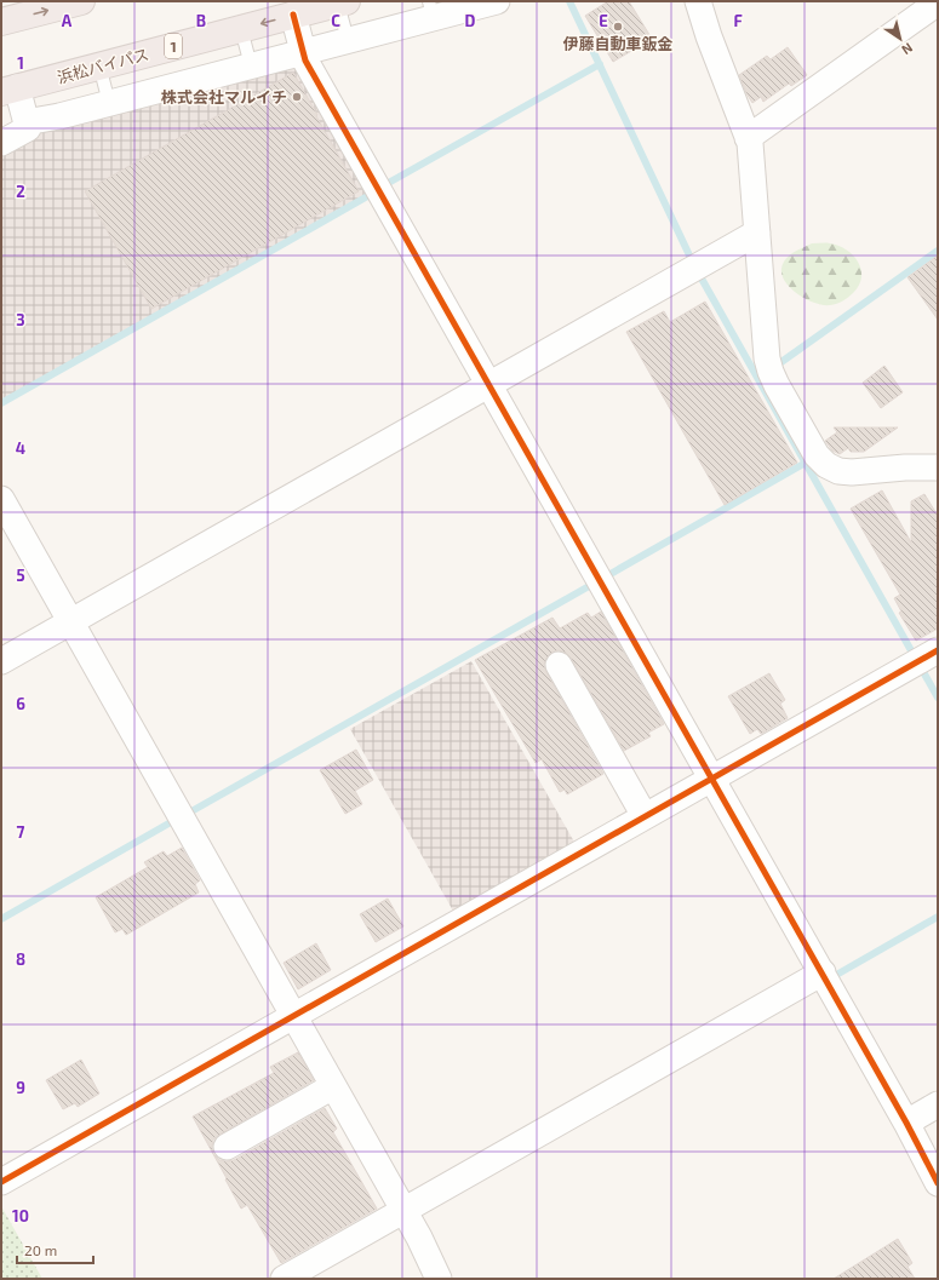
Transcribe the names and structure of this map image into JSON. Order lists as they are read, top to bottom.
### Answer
{
  "streets": {
    "highway": ["1", "浜松バイパス"]
  },
  "places": ["伊藤自動車鈑金", "株式会社マルイチ"],
  "scale_bar": "20 m",
  "north": "bottom right",
  "grid": {
    "columns": [
      "A",
      "B",
      "C",
      "D",
      "E",
      "F"
    ],
    "rows": [
      "1",
      "2",
      "3",
      "4",
      "5",
      "6",
      "7",
      "8",
      "9",
      "10"
    ]
  }
}
